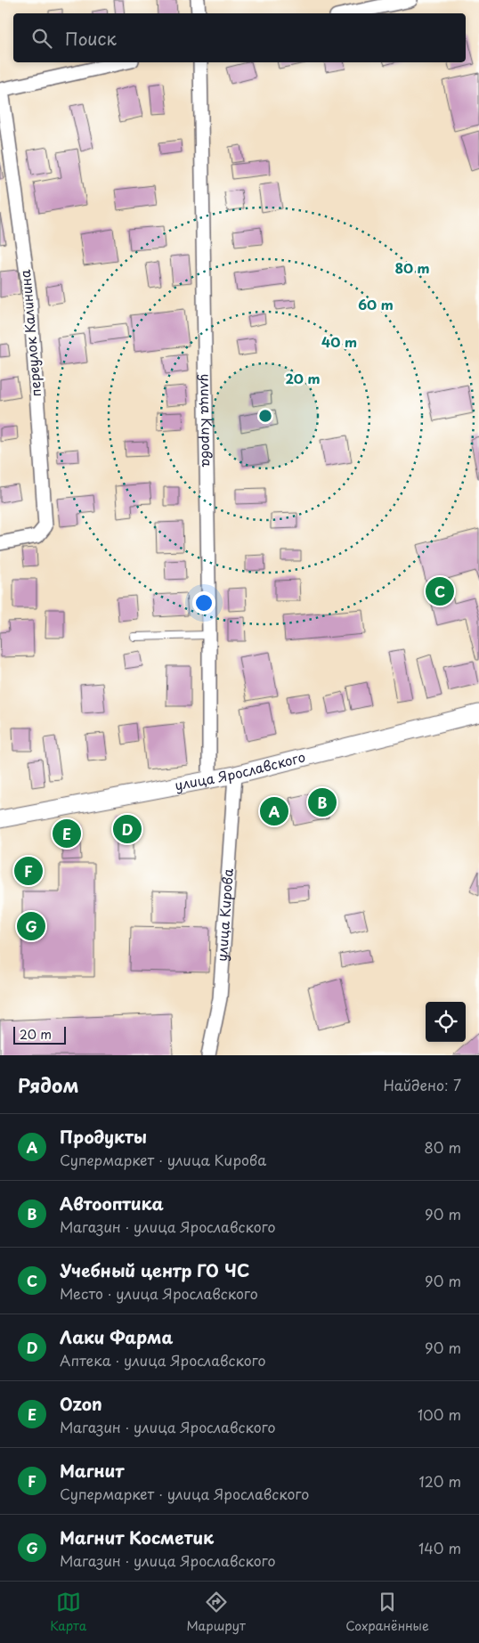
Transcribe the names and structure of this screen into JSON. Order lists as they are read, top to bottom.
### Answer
{
  "streets": {
    "street": ["переулок Калинина", "улица Кирова", "улица Ярославского"]
  },
  "crossings": [
    ["улица Кирова", "улица Ярославского"]
  ],
  "scale_bar": "20 m",
  "page": {
    "search": "Поиск",
    "pins": [
      "C",
      "B",
      "A",
      "D",
      "E",
      "F",
      "G"
    ],
    "scale": "20 m",
    "heading": ["Рядом", "Найдено: 7"],
    "list": [
      {
        "mark": "A",
        "name": "Продукты",
        "note": "Супермаркет · улица Кирова",
        "value": "80 m"
      },
      {
        "mark": "B",
        "name": "Автооптика",
        "note": "Магазин · улица Ярославского",
        "value": "90 m"
      },
      {
        "mark": "C",
        "name": "Учебный центр ГО ЧС",
        "note": "Место · улица Ярославского",
        "value": "90 m"
      },
      {
        "mark": "D",
        "name": "Лаки Фарма",
        "note": "Аптека · улица Ярославского",
        "value": "90 m"
      },
      {
        "mark": "E",
        "name": "Ozon",
        "note": "Магазин · улица Ярославского",
        "value": "100 m"
      },
      {
        "mark": "F",
        "name": "Магнит",
        "note": "Супермаркет · улица Ярославского",
        "value": "120 m"
      },
      {
        "mark": "G",
        "name": "Магнит Косметик",
        "note": "Магазин · улица Ярославского",
        "value": "140 m"
      }
    ],
    "nav": ["Карта", "Маршрут", "Сохранённые"]
  },
  "rings": [
    "80 m",
    "60 m",
    "40 m",
    "20 m"
  ]
}
